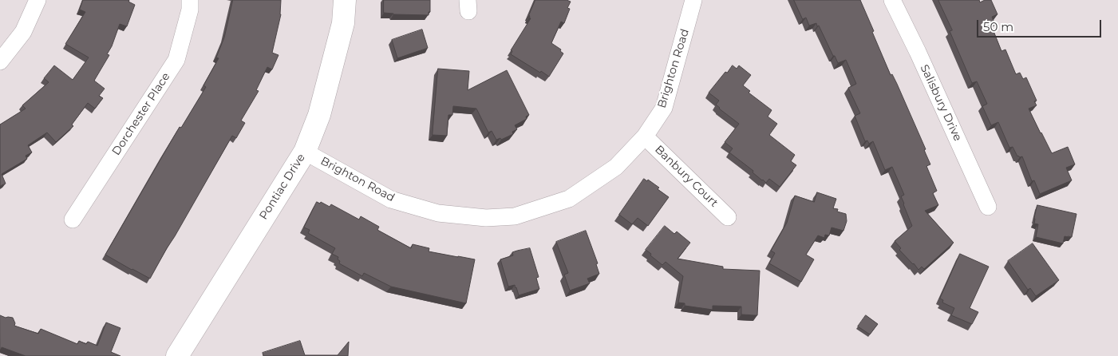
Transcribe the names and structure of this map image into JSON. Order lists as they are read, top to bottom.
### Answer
{
  "streets": {
    "main road": ["Pontiac Drive"],
    "street": [
      "Brighton Road",
      "Salisbury Drive",
      "Dorchester Place",
      "Banbury Court"
    ]
  },
  "crossings": [
    ["Brighton Road", "Banbury Court"],
    ["Brighton Road", "Pontiac Drive"]
  ],
  "scale_bar": "50 m"
}
